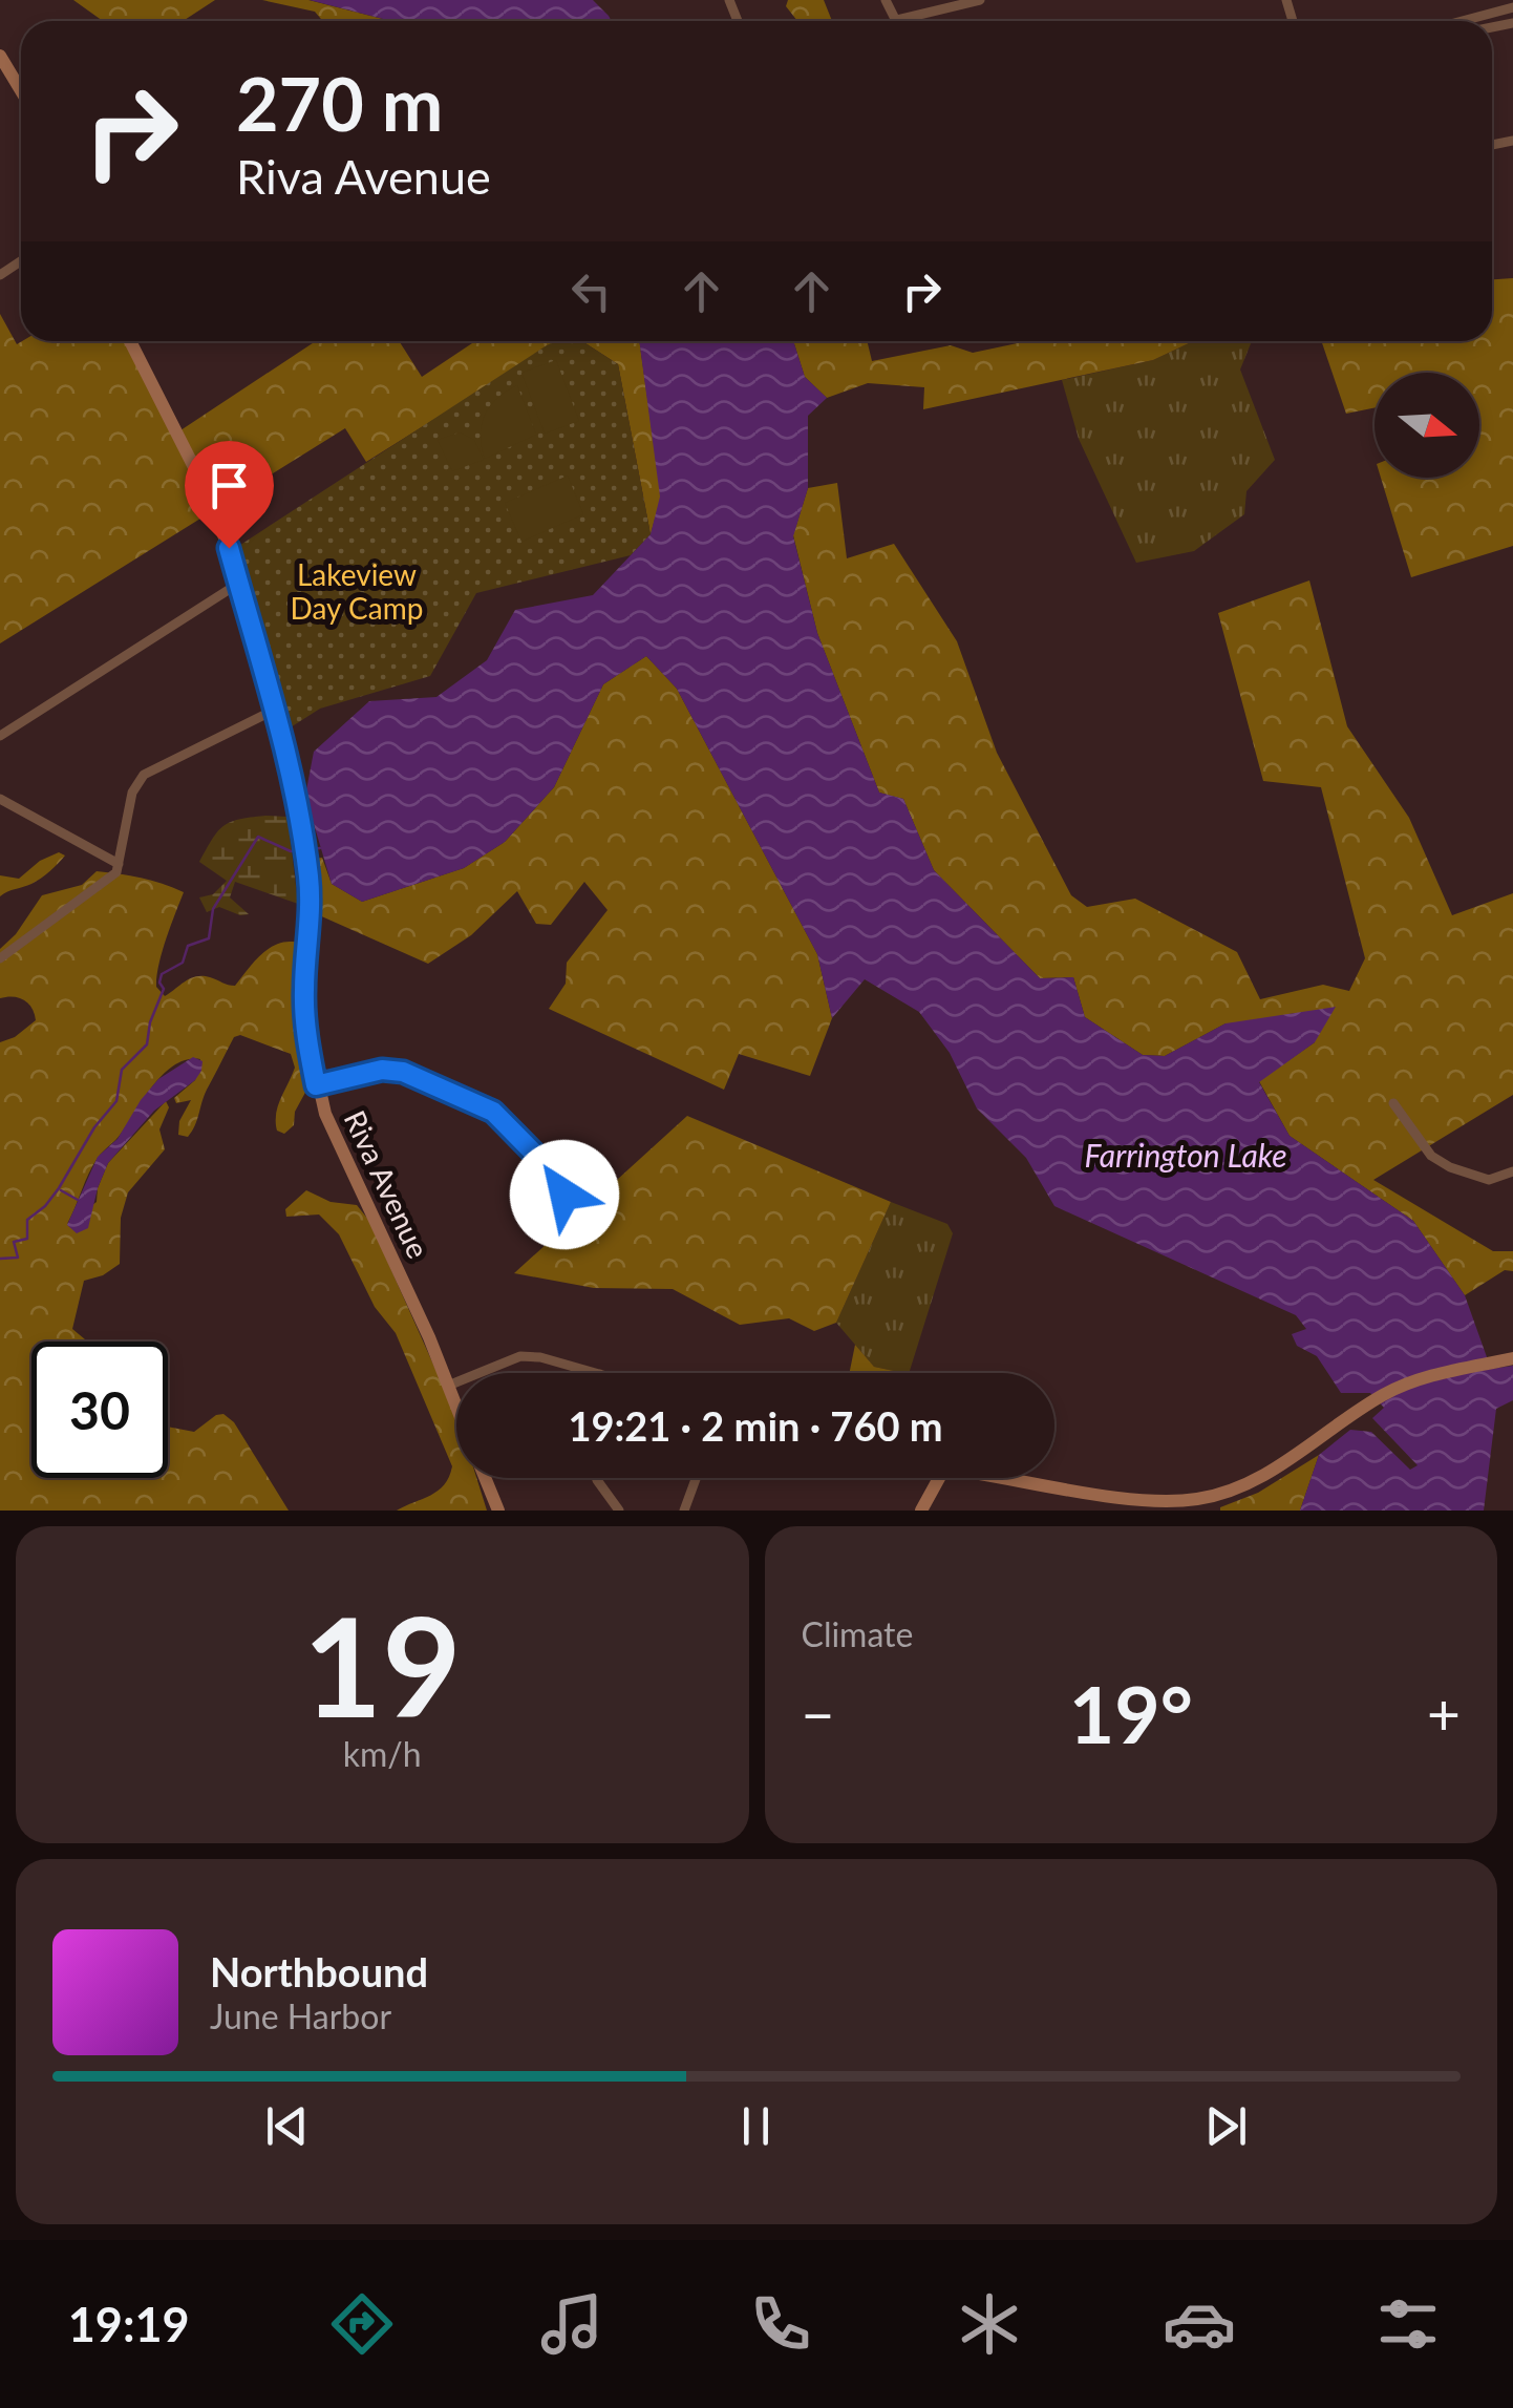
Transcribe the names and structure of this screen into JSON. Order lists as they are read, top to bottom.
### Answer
{
  "streets": {
    "street": ["Riva Avenue"]
  },
  "water": ["Farrington Lake"],
  "parks": ["Lakeview Day Camp"],
  "north": "right",
  "page": {
    "turn": ["270 m", "Riva Avenue"],
    "limit": "30",
    "trip": "19:21 · 2 min · 760 m",
    "tile": [
      ["19", "km/h"],
      "Climate"
    ],
    "heat": ["−", "19°", "+"],
    "song": ["Northbound", "June Harbor"],
    "tabs": "19:19"
  }
}
